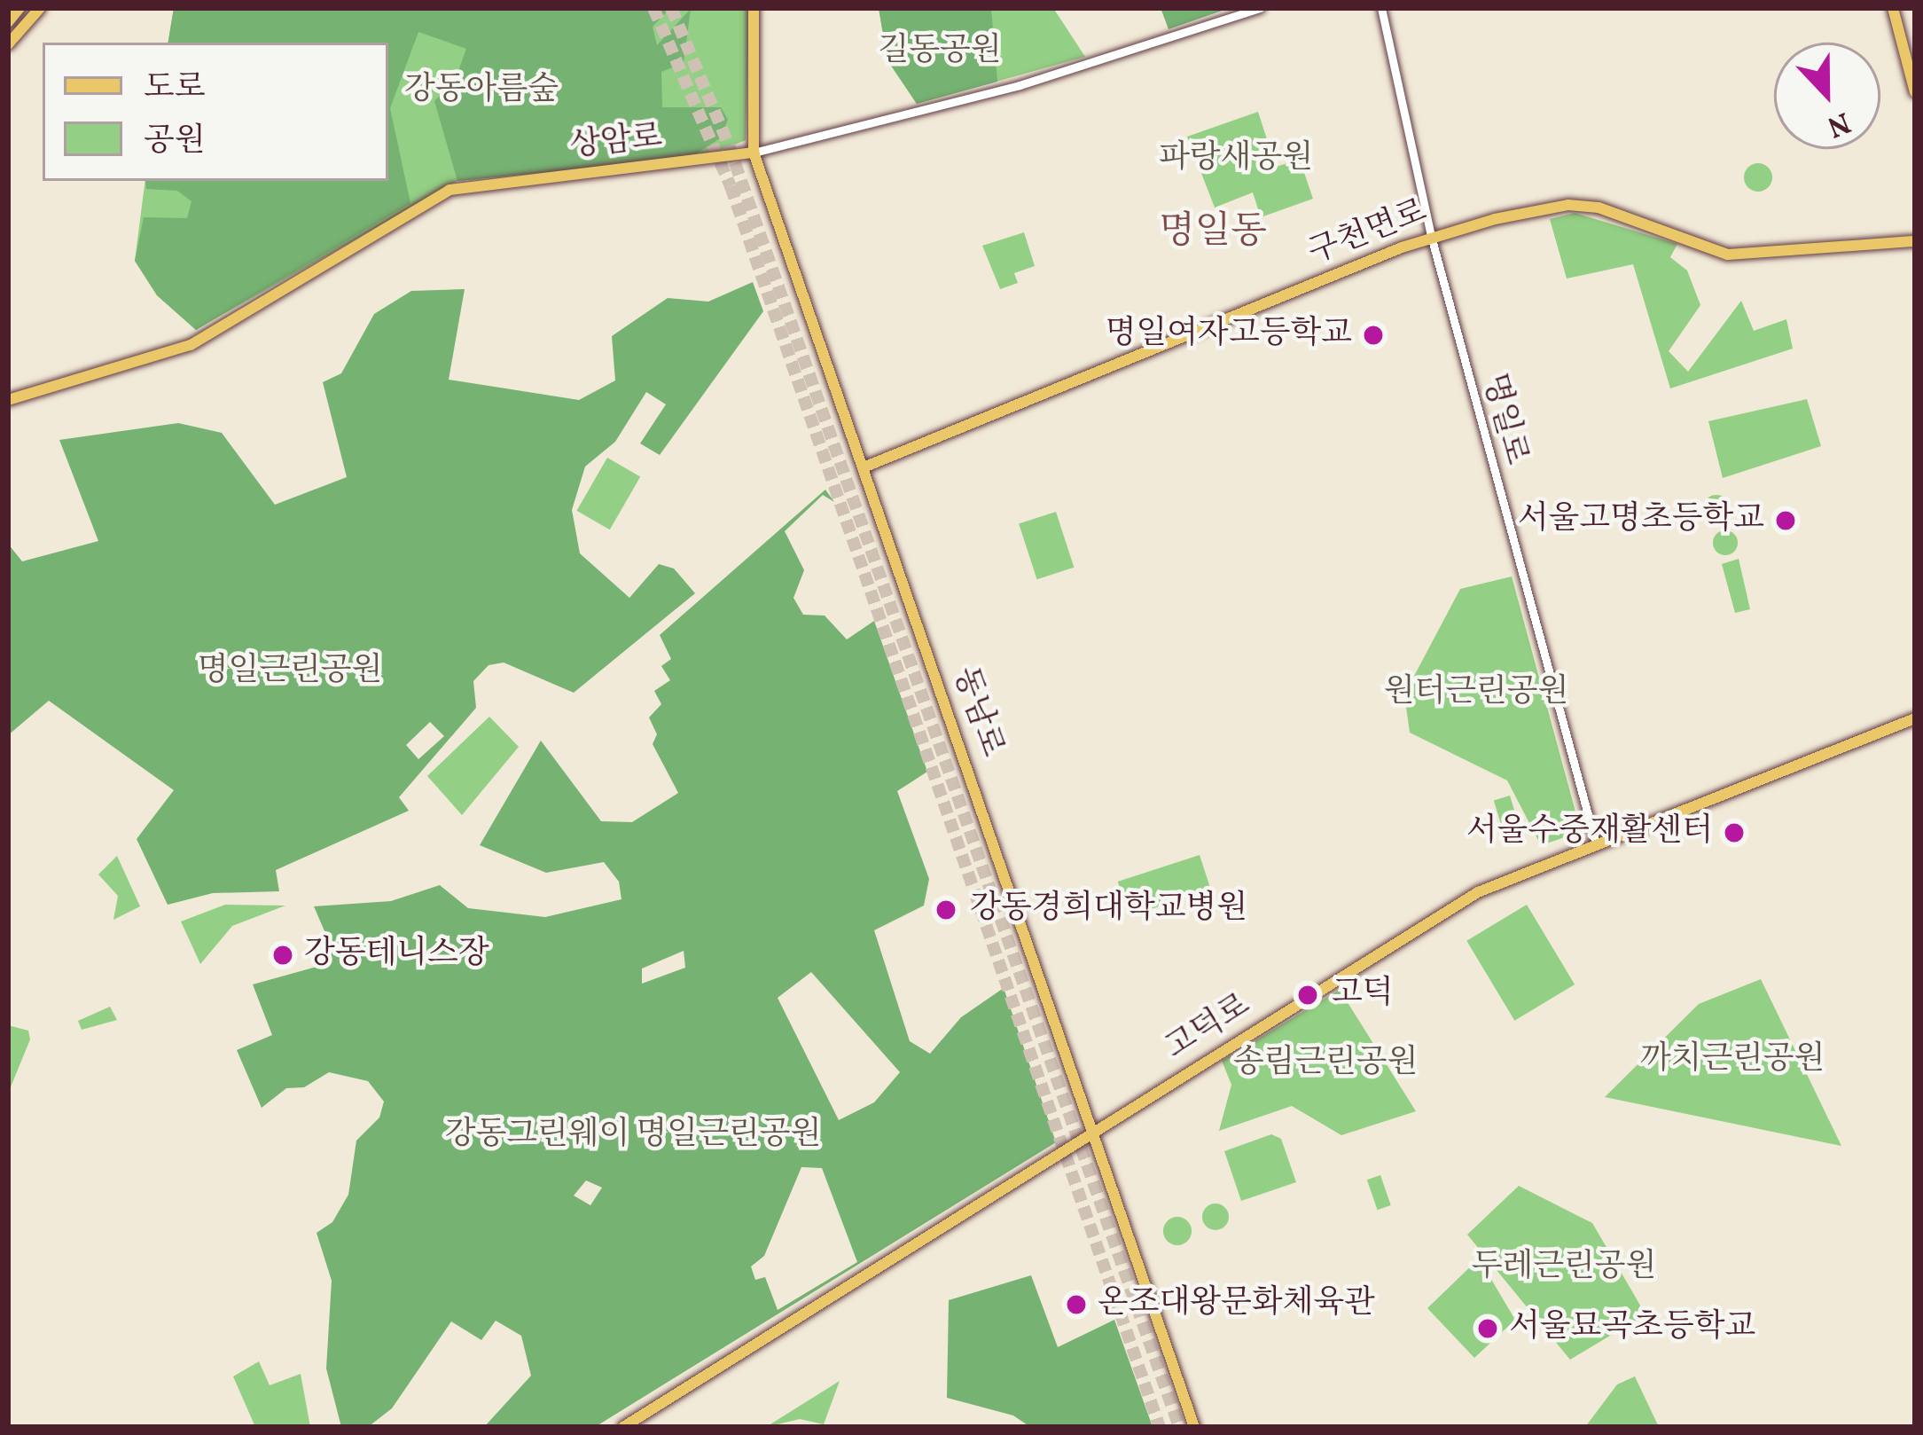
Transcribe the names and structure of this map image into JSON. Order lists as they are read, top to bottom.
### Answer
{
  "streets": {
    "main road": [
      "상암로",
      "구천면로",
      "동남로",
      "고덕로"
    ],
    "street": ["명일로"]
  },
  "crossings": [
    ["상암로", "동남로"],
    ["구천면로", "명일로"],
    ["구천면로", "동남로"],
    ["명일로", "고덕로"],
    ["동남로", "고덕로"]
  ],
  "districts": ["명일동"],
  "parks": [
    "길동공원",
    "강동아름숲",
    "파랑새공원",
    "명일근린공원",
    "원터근린공원",
    "까치근린공원",
    "송림근린공원",
    "강동그린웨이 명일근린공원",
    "두레근린공원"
  ],
  "places": [
    "명일여자고등학교",
    "서울고명초등학교",
    "서울수중재활센터",
    "강동경희대학교병원",
    "강동테니스장",
    "고덕",
    "온조대왕문화체육관",
    "서울묘곡초등학교"
  ],
  "legend": ["도로", "공원"],
  "north": "bottom"
}
